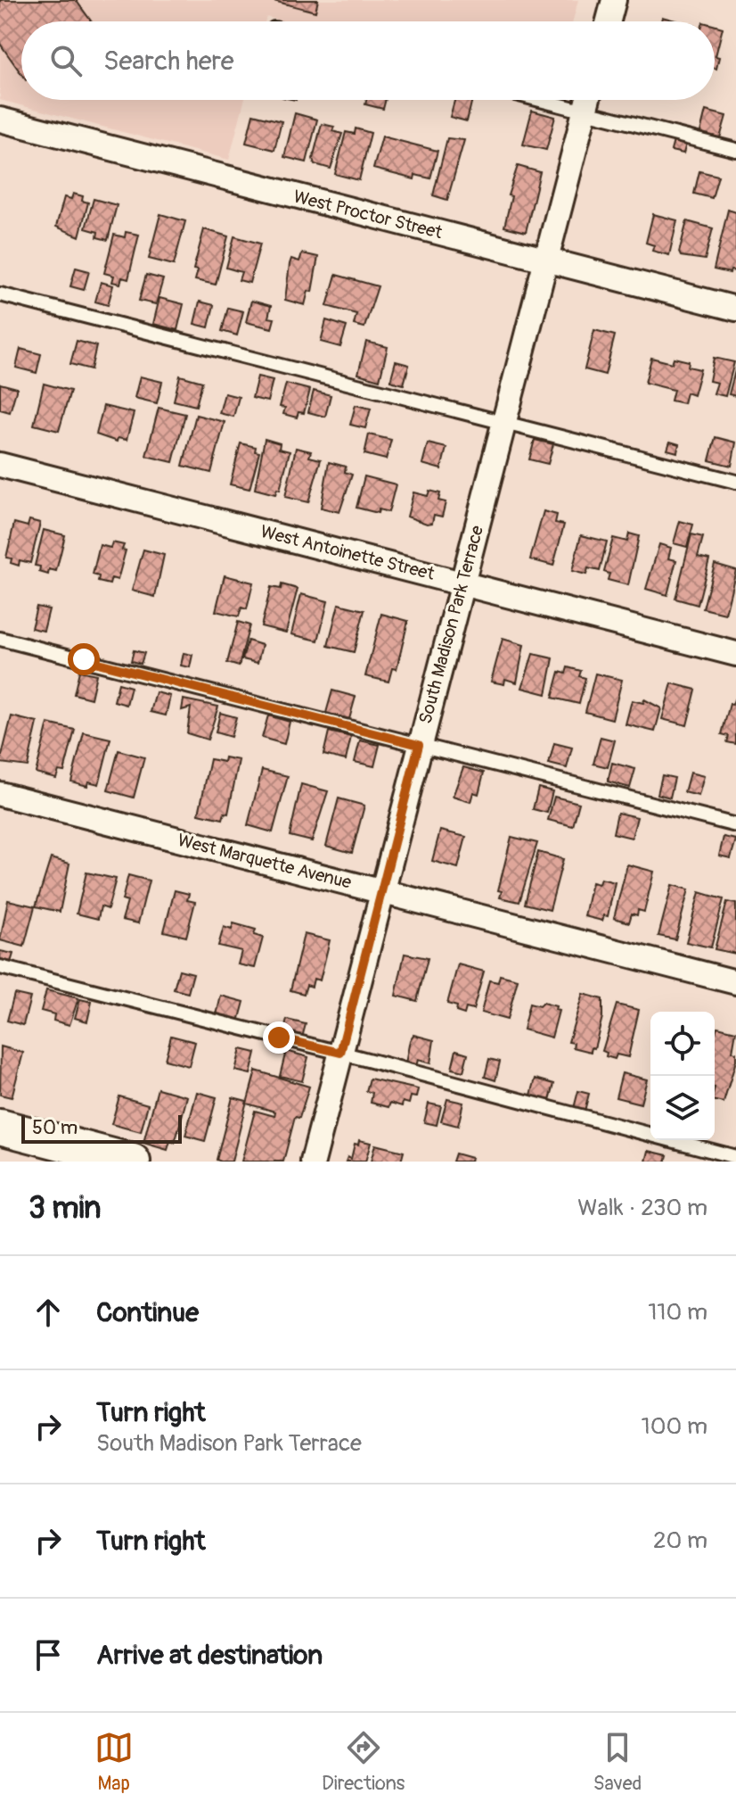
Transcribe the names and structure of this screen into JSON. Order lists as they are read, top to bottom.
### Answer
{
  "streets": {
    "street": [
      "West Proctor Street",
      "West Antoinette Street",
      "South Madison Park Terrace",
      "West Marquette Avenue"
    ]
  },
  "crossings": [
    ["West Proctor Street", "South Madison Park Terrace"],
    ["West Antoinette Street", "South Madison Park Terrace"],
    ["South Madison Park Terrace", "West Marquette Avenue"]
  ],
  "scale_bar": "50 m",
  "page": {
    "search": "Search here",
    "scale": "50 m",
    "heading": ["3 min", "Walk · 230 m"],
    "list": [
      ["Continue", "110 m"],
      ["Turn right", "South Madison Park Terrace", "100 m"],
      ["Turn right", "20 m"],
      "Arrive at destination"
    ],
    "nav": ["Map", "Directions", "Saved"]
  }
}
